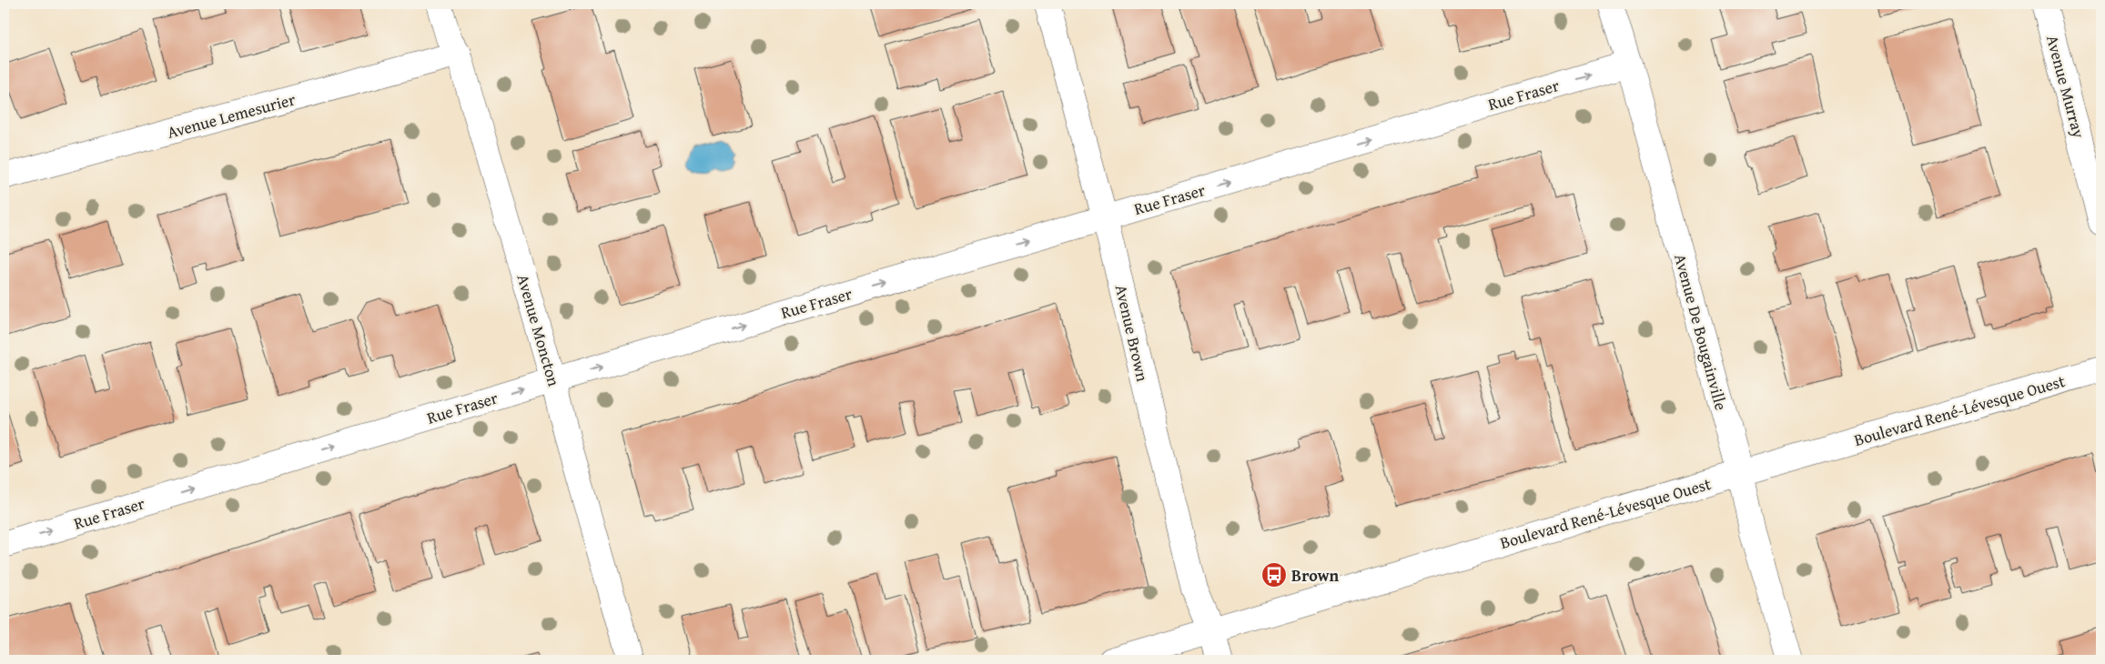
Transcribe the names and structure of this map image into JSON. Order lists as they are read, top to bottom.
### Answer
{
  "streets": {
    "street": [
      "Avenue Murray",
      "Rue Fraser",
      "Avenue Lemesurier",
      "Avenue Moncton",
      "Avenue De Bougainville",
      "Avenue Brown",
      "Boulevard René-Lévesque Ouest"
    ]
  },
  "crossings": [
    ["Rue Fraser", "Avenue Moncton"],
    ["Rue Fraser", "Avenue De Bougainville"],
    ["Rue Fraser", "Avenue Brown"],
    ["Avenue Lemesurier", "Avenue Moncton"],
    ["Avenue De Bougainville", "Boulevard René-Lévesque Ouest"],
    ["Avenue Brown", "Boulevard René-Lévesque Ouest"]
  ],
  "one_way": ["Rue Fraser"],
  "places": {
    "bus stop": ["Brown"]
  }
}
